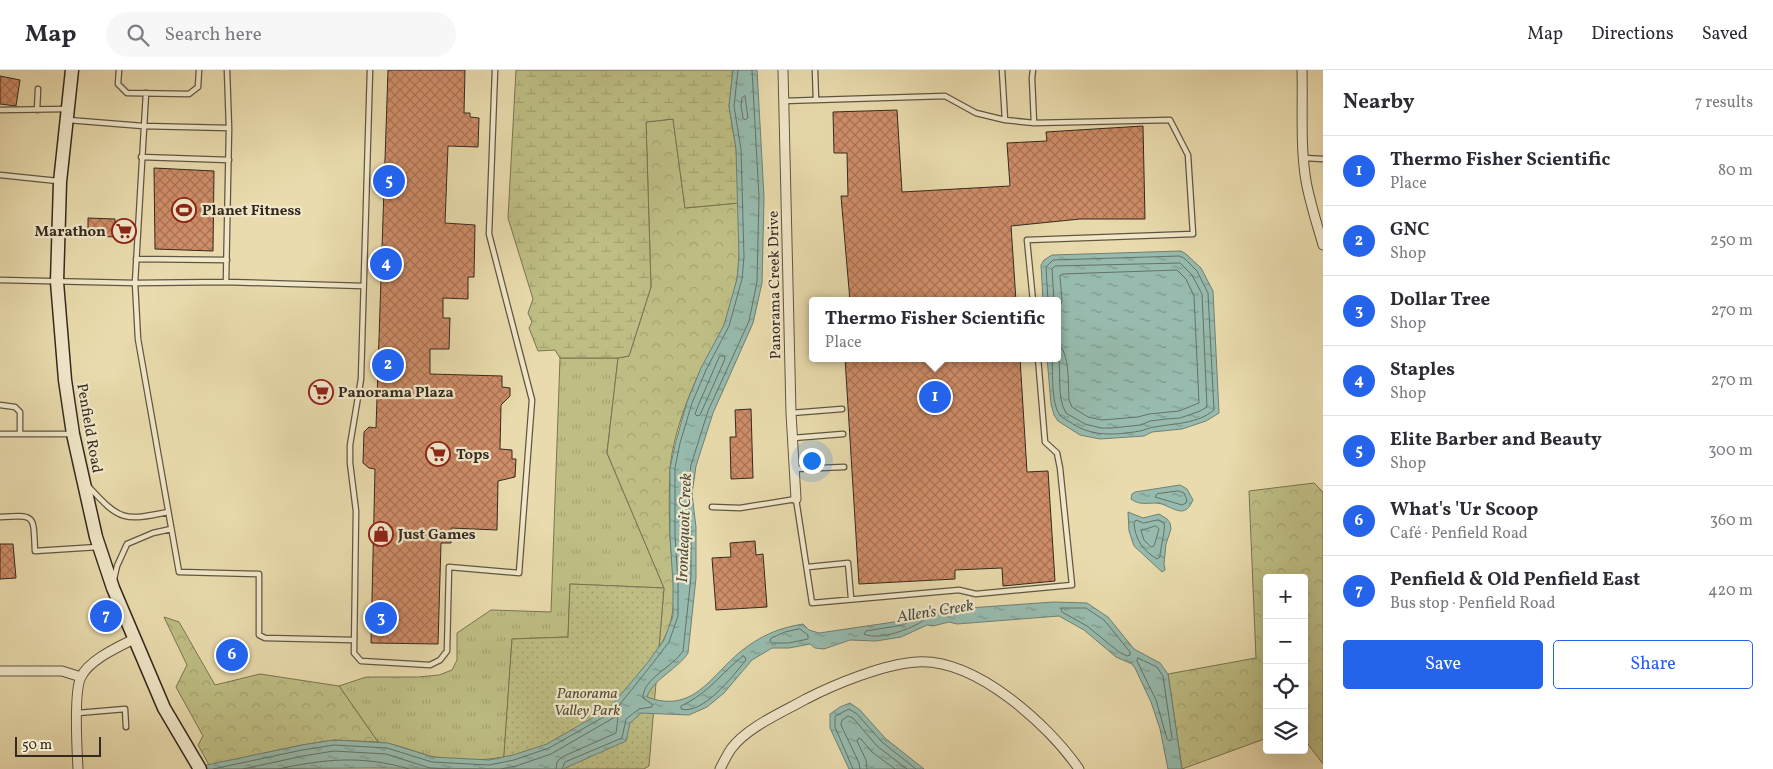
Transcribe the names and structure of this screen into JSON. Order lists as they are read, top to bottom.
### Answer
{
  "streets": {
    "main road": ["Penfield Road"],
    "street": ["Panorama Creek Drive"]
  },
  "water": ["Irondequoit Creek", "Allen's Creek"],
  "parks": ["Panorama Valley Park"],
  "places": {
    "sports": ["Planet Fitness"],
    "supermarket": ["Marathon", "Panorama Plaza", "Tops"],
    "shop": ["Just Games"]
  },
  "scale_bar": "50 m",
  "page": {
    "header": "Map",
    "search": "Search here",
    "nav": ["Map", "Directions", "Saved"],
    "heading": ["Nearby", "7 results"],
    "list": [
      {
        "mark": "1",
        "name": "Thermo Fisher Scientific",
        "note": "Place",
        "value": "80 m"
      },
      {
        "mark": "2",
        "name": "GNC",
        "note": "Shop",
        "value": "250 m"
      },
      {
        "mark": "3",
        "name": "Dollar Tree",
        "note": "Shop",
        "value": "270 m"
      },
      {
        "mark": "4",
        "name": "Staples",
        "note": "Shop",
        "value": "270 m"
      },
      {
        "mark": "5",
        "name": "Elite Barber and Beauty",
        "note": "Shop",
        "value": "300 m"
      },
      {
        "mark": "6",
        "name": "What's 'Ur Scoop",
        "note": "Café · Penfield Road",
        "value": "360 m"
      },
      {
        "mark": "7",
        "name": "Penfield & Old Penfield East",
        "note": "Bus stop · Penfield Road",
        "value": "420 m"
      }
    ],
    "pins": [
      "5",
      "4",
      "2",
      "1",
      "7",
      "3",
      "6"
    ],
    "popup": ["Thermo Fisher Scientific", "Place"],
    "map_buttons": ["+", "−"],
    "buttons": ["Save", "Share"],
    "scale": "50 m"
  }
}
